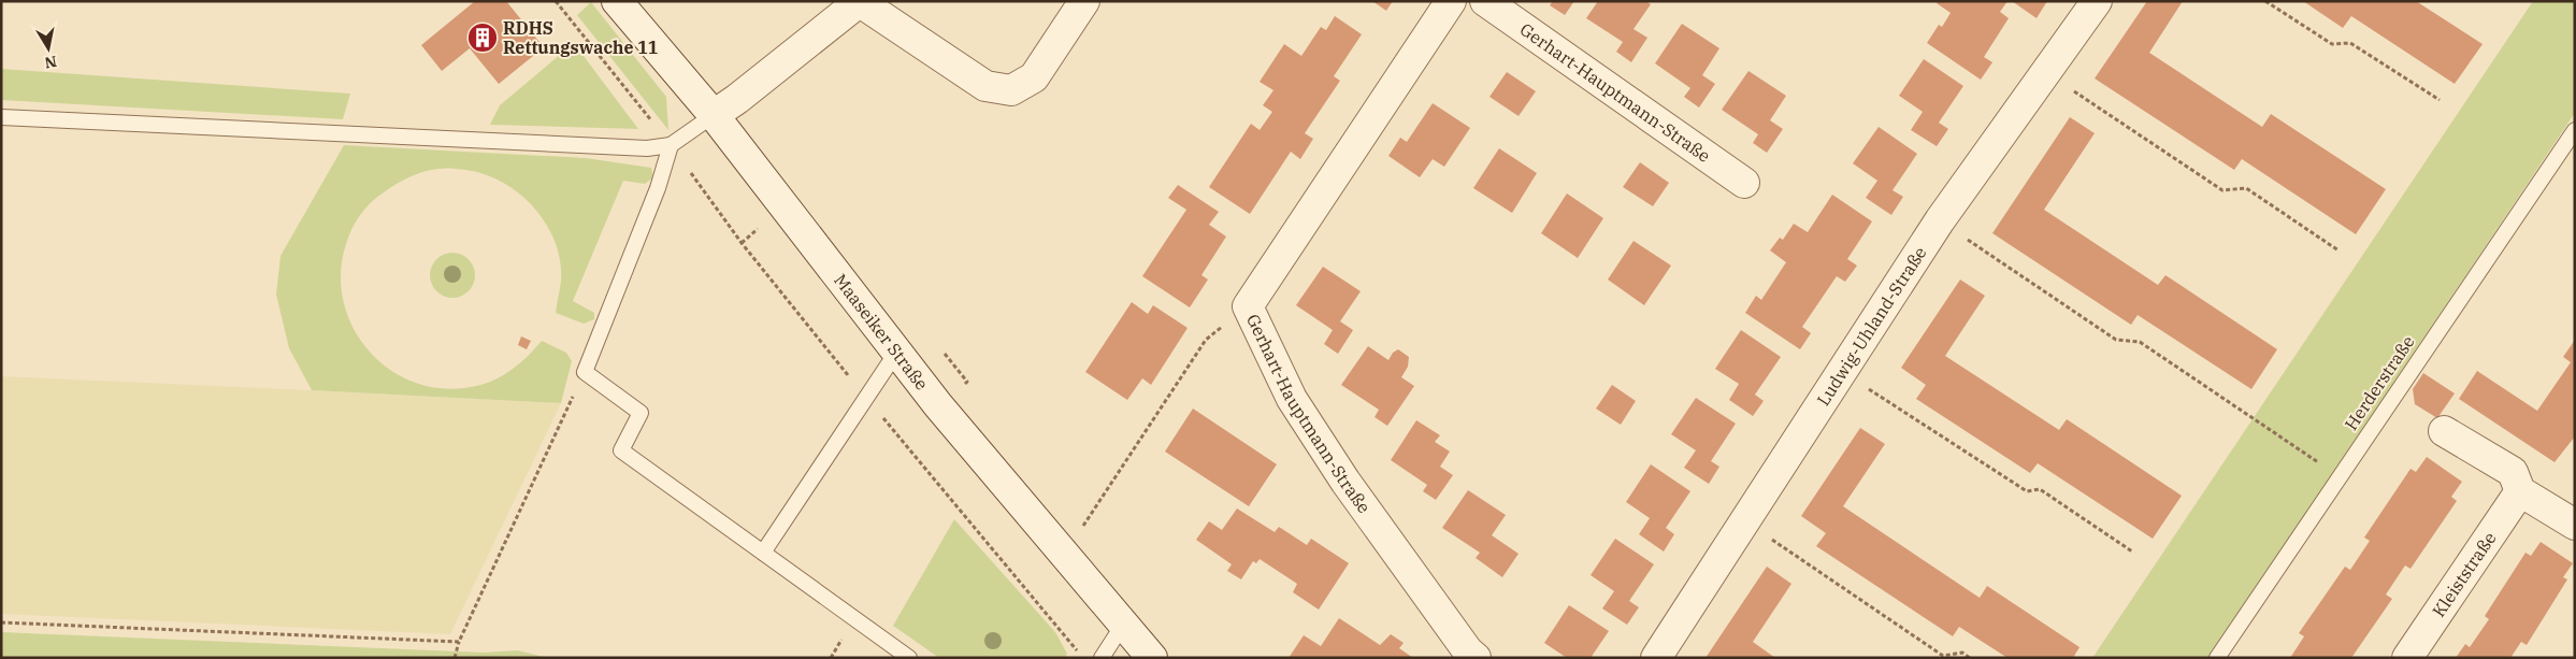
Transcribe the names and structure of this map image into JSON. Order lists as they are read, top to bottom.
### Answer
{
  "streets": {
    "street": [
      "Gerhart-Hauptmann-Straße",
      "Ludwig-Uhland-Straße",
      "Maaseiker Straße",
      "Kleiststraße"
    ],
    "lane": ["Herderstraße"]
  },
  "places": {
    "building": ["RDHS Rettungswache 11"]
  },
  "north": "bottom"
}
